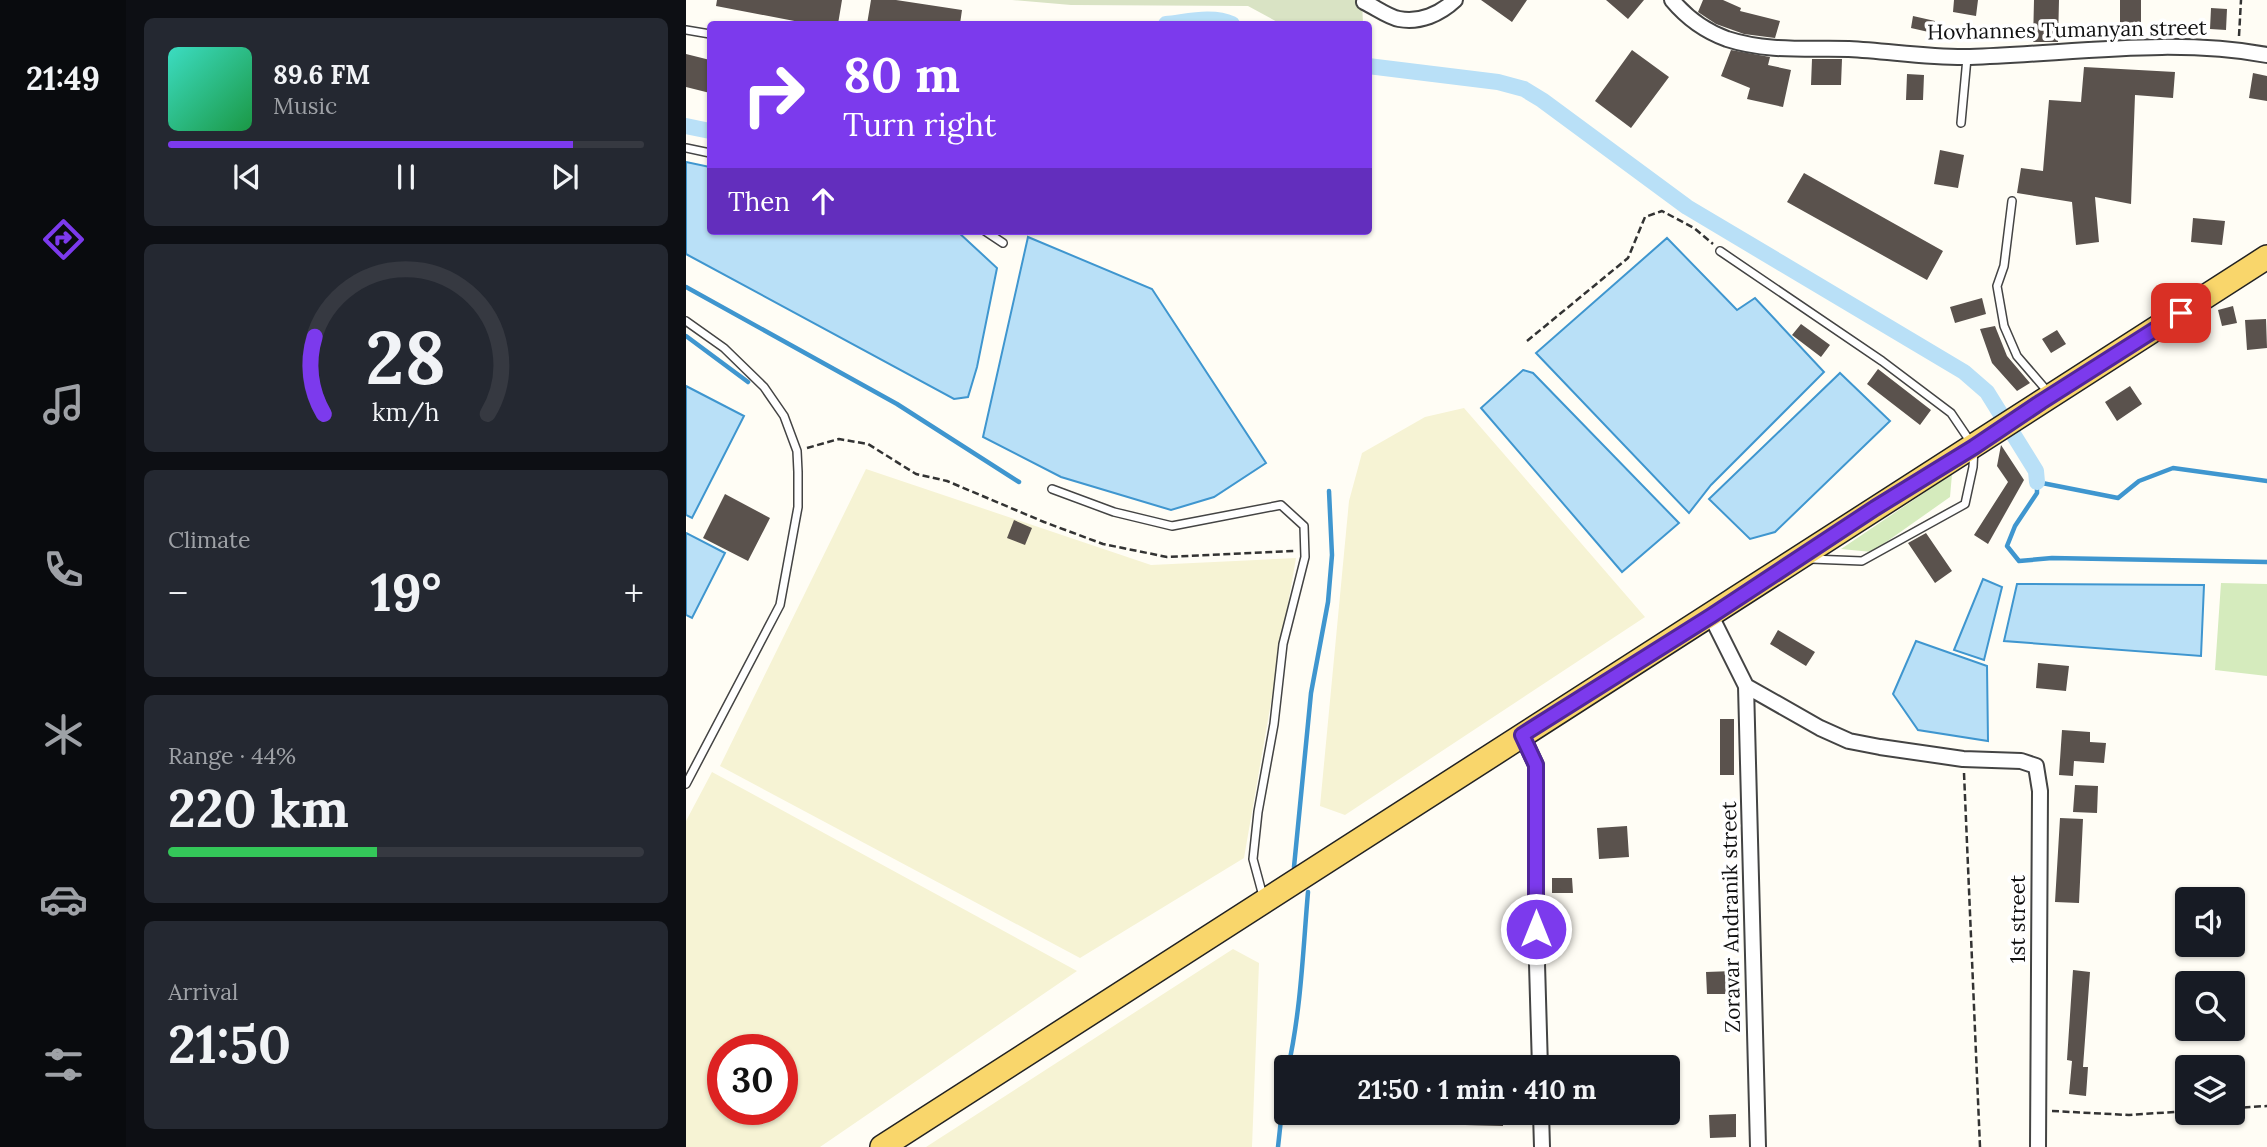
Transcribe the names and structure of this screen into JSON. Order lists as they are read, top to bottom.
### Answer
{
  "streets": {
    "street": ["Hovhannes Tumanyan street", "Zoravar Andranik street", "1st street"]
  },
  "page": {
    "tabs": "21:49",
    "turn": ["80 m", "Turn right"],
    "song": ["89.6 FM", "Music"],
    "then": "Then",
    "tile": [
      "Climate",
      ["Range · 44%", "220 km"],
      ["Arrival", "21:50"]
    ],
    "heat": ["−", "19°", "+"],
    "limit": "30",
    "trip": "21:50 · 1 min · 410 m",
    "gauge": ["28", "km/h"]
  }
}
